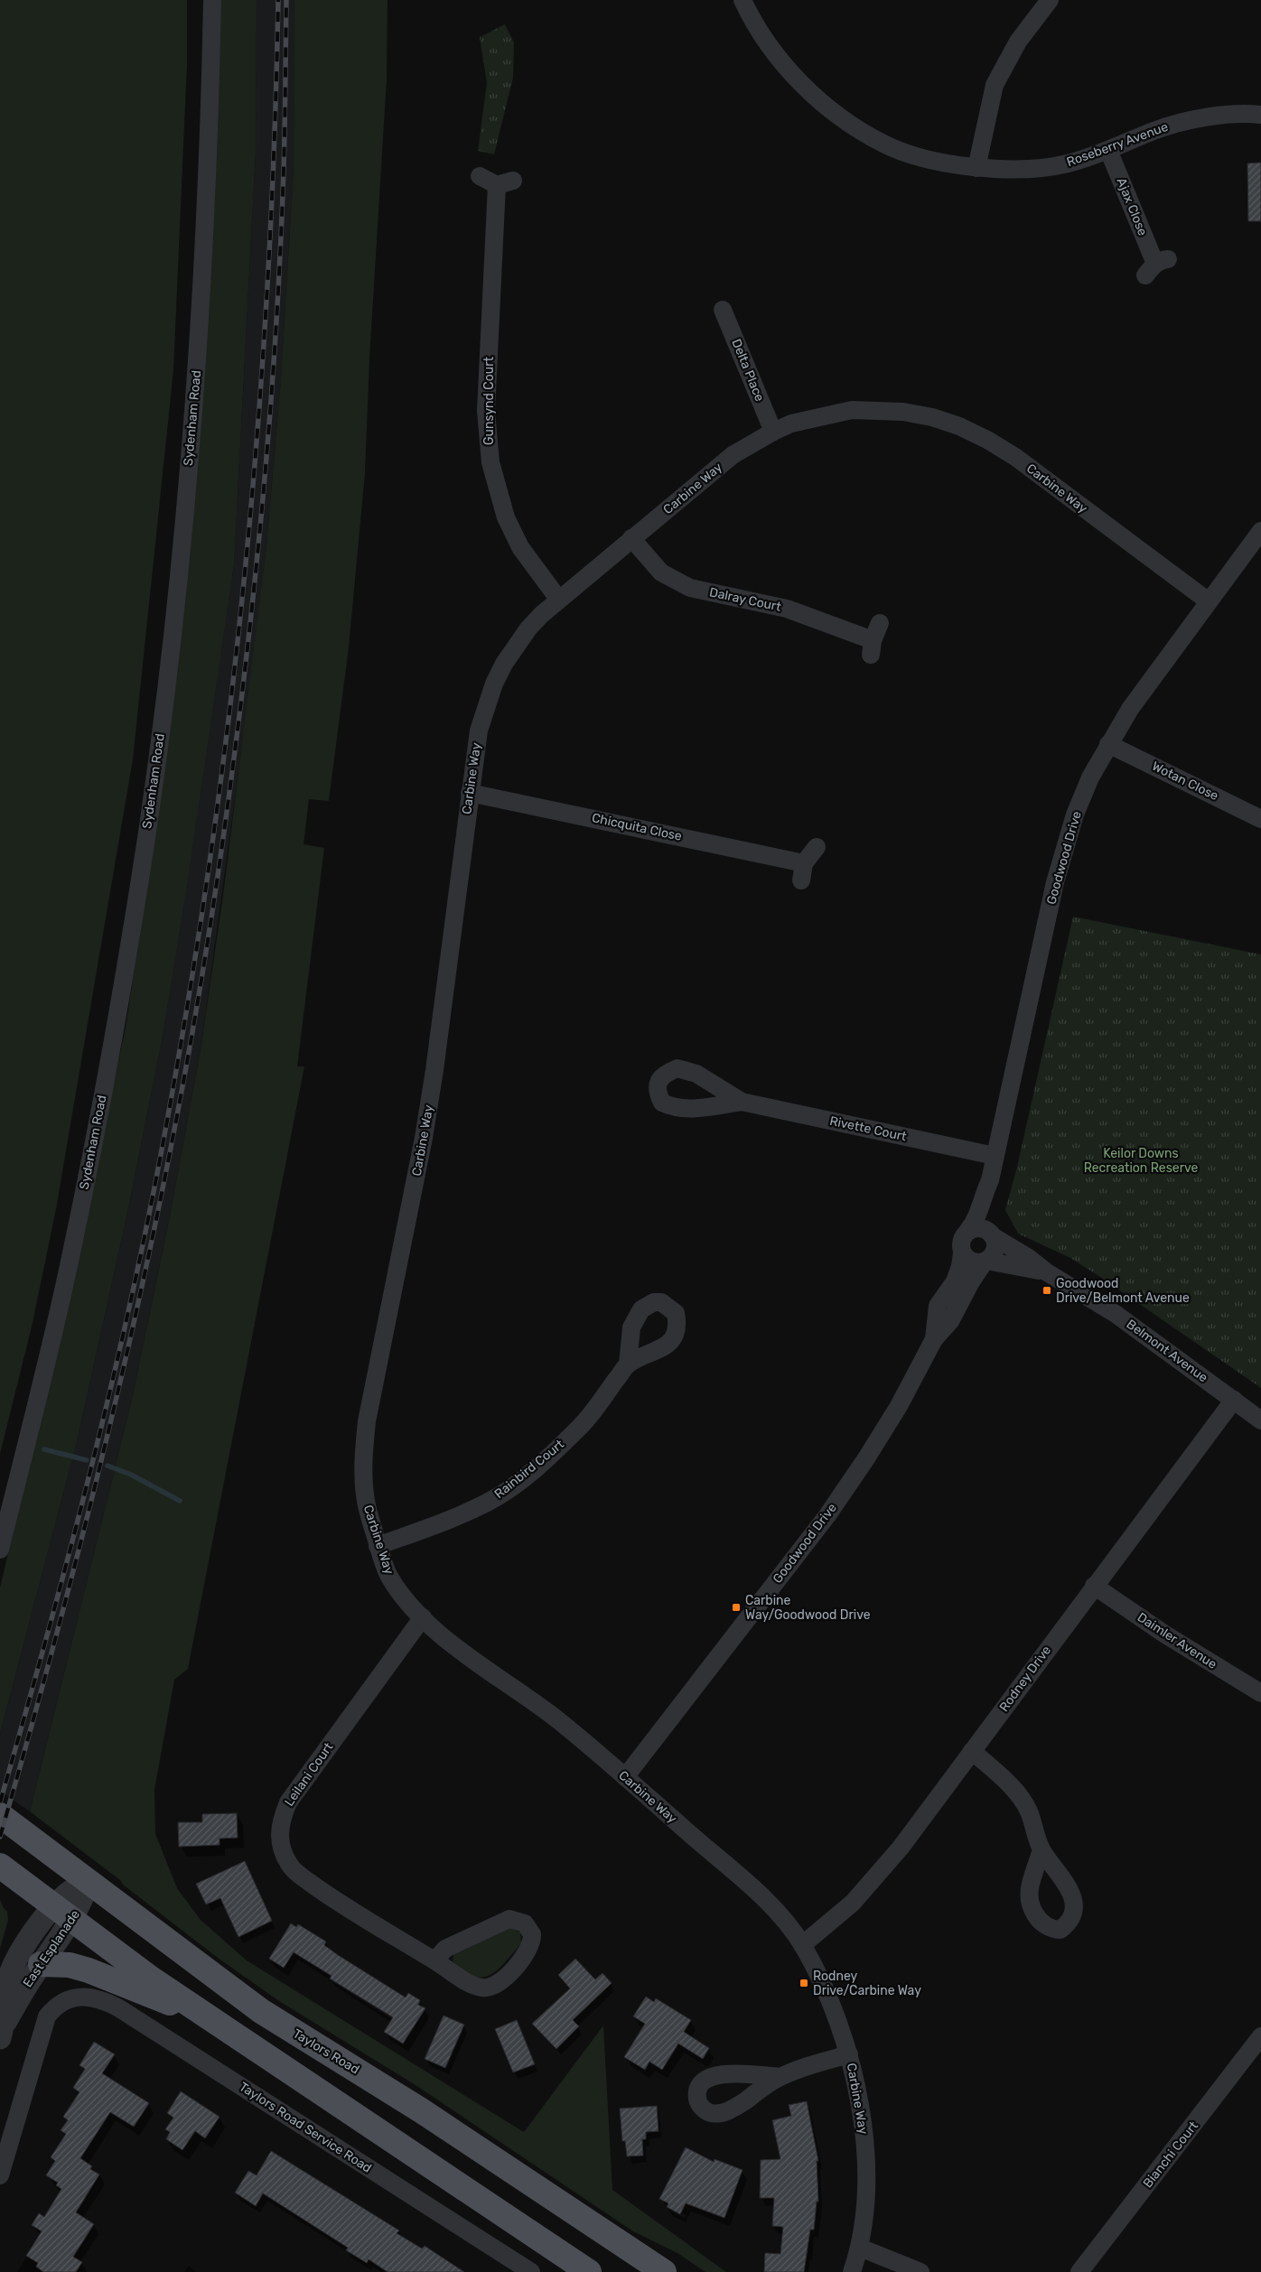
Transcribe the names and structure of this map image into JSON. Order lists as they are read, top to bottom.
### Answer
{
  "streets": {
    "main road": ["Taylors Road"],
    "street": [
      "Roseberry Avenue",
      "Ajax Close",
      "Delta Place",
      "Gunsynd Court",
      "Sydenham Road",
      "Carbine Way",
      "Dalray Court",
      "Wotan Close",
      "Chicquita Close",
      "Goodwood Drive",
      "Rivette Court",
      "Belmont Avenue",
      "Rainbird Court",
      "Daimler Avenue",
      "Rodney Drive",
      "Leilani Court",
      "East Esplanade",
      "Taylors Road Service Road",
      "Bianchi Court"
    ]
  },
  "crossings": [
    ["Roseberry Avenue", "Ajax Close"],
    ["Delta Place", "Carbine Way"],
    ["Gunsynd Court", "Carbine Way"],
    ["Carbine Way", "Dalray Court"],
    ["Carbine Way", "Chicquita Close"],
    ["Carbine Way", "Goodwood Drive"],
    ["Carbine Way", "Rainbird Court"],
    ["Carbine Way", "Rodney Drive"],
    ["Carbine Way", "Leilani Court"],
    ["Wotan Close", "Goodwood Drive"],
    ["Goodwood Drive", "Rivette Court"],
    ["Goodwood Drive", "Belmont Avenue"],
    ["Belmont Avenue", "Rodney Drive"],
    ["Daimler Avenue", "Rodney Drive"],
    ["East Esplanade", "Taylors Road"]
  ],
  "parks": ["Keilor Downs Recreation Reserve"],
  "places": {
    "transit": ["Goodwood Drive/Belmont Avenue", "Carbine Way/Goodwood Drive", "Rodney Drive/Carbine Way"]
  }
}
